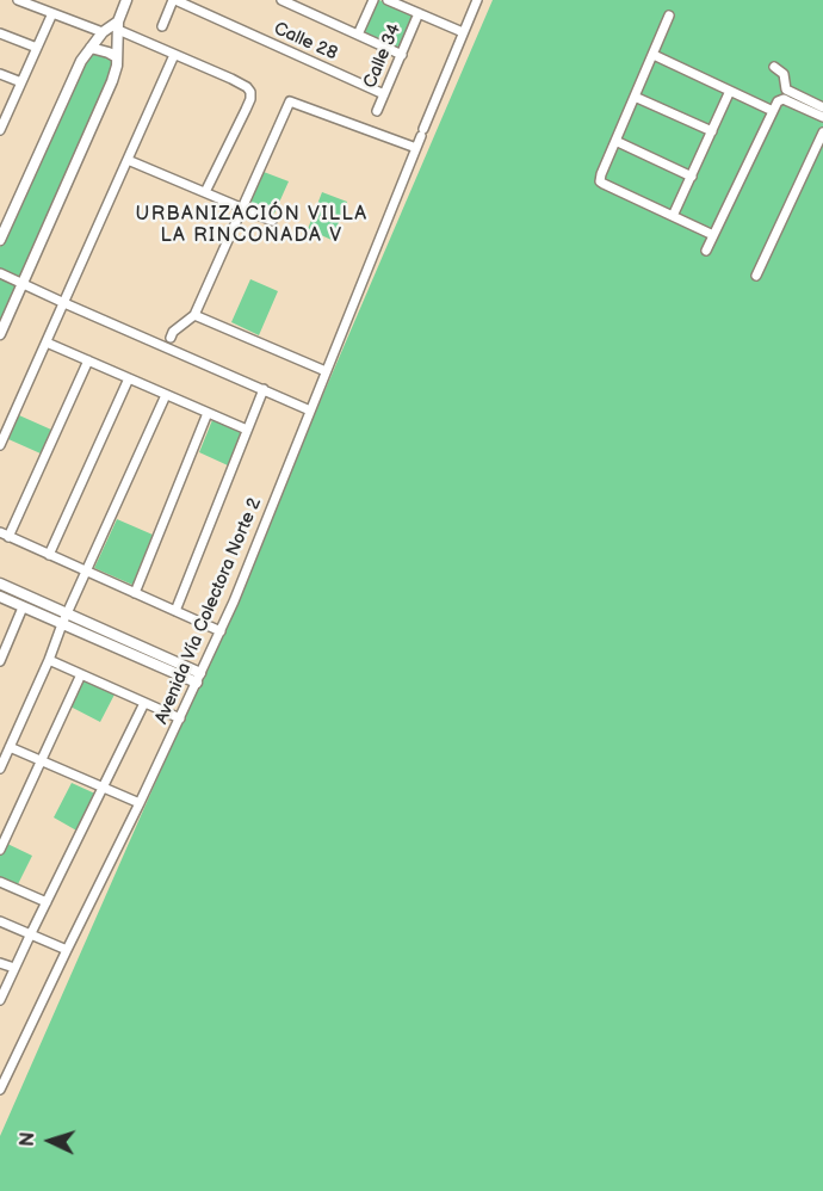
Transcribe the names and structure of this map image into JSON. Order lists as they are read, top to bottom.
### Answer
{
  "streets": {
    "street": ["Calle 28", "Calle 34", "Avenida Vía Colectora Norte 2"]
  },
  "crossings": [
    ["Calle 28", "Calle 34"]
  ],
  "districts": ["URBANIZACIÓN VILLA LA RINCONADA V"],
  "north": "left"
}
